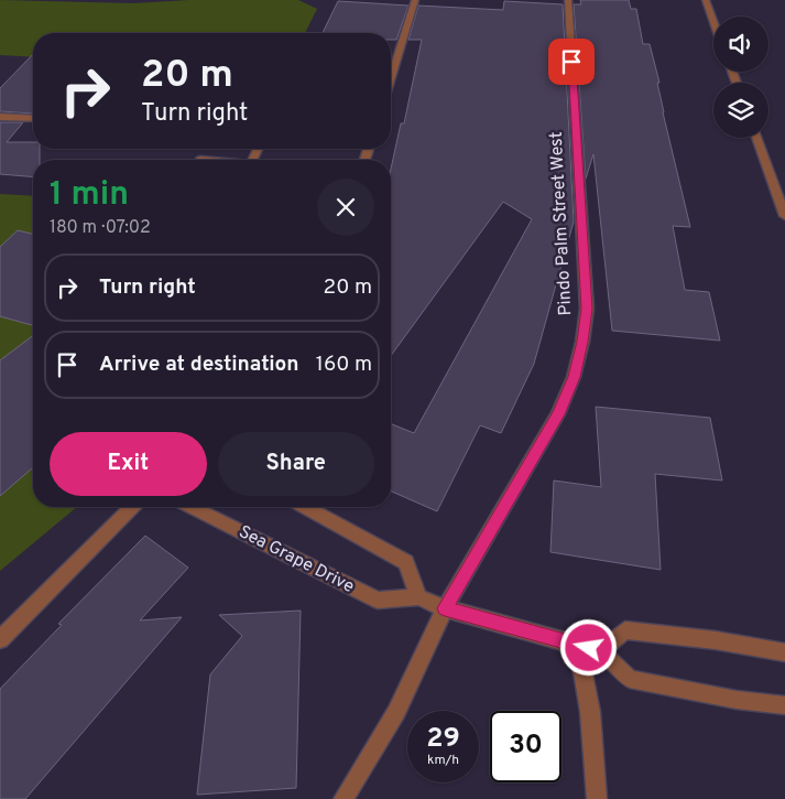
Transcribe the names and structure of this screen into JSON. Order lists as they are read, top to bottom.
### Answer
{
  "streets": {
    "street": ["Pindo Palm Street West", "Sea Grape Drive"]
  },
  "crossings": [
    ["Pindo Palm Street West", "Sea Grape Drive"]
  ],
  "page": {
    "turn": ["20 m", "Turn right"],
    "heading": ["1 min", "180 m · 07:02"],
    "list": [
      {
        "name": "Turn right",
        "value": "20 m"
      },
      {
        "name": "Arrive at destination",
        "value": "160 m"
      }
    ],
    "buttons": ["Exit", "Share"],
    "speed": "29 km/h",
    "limit": "30"
  }
}
